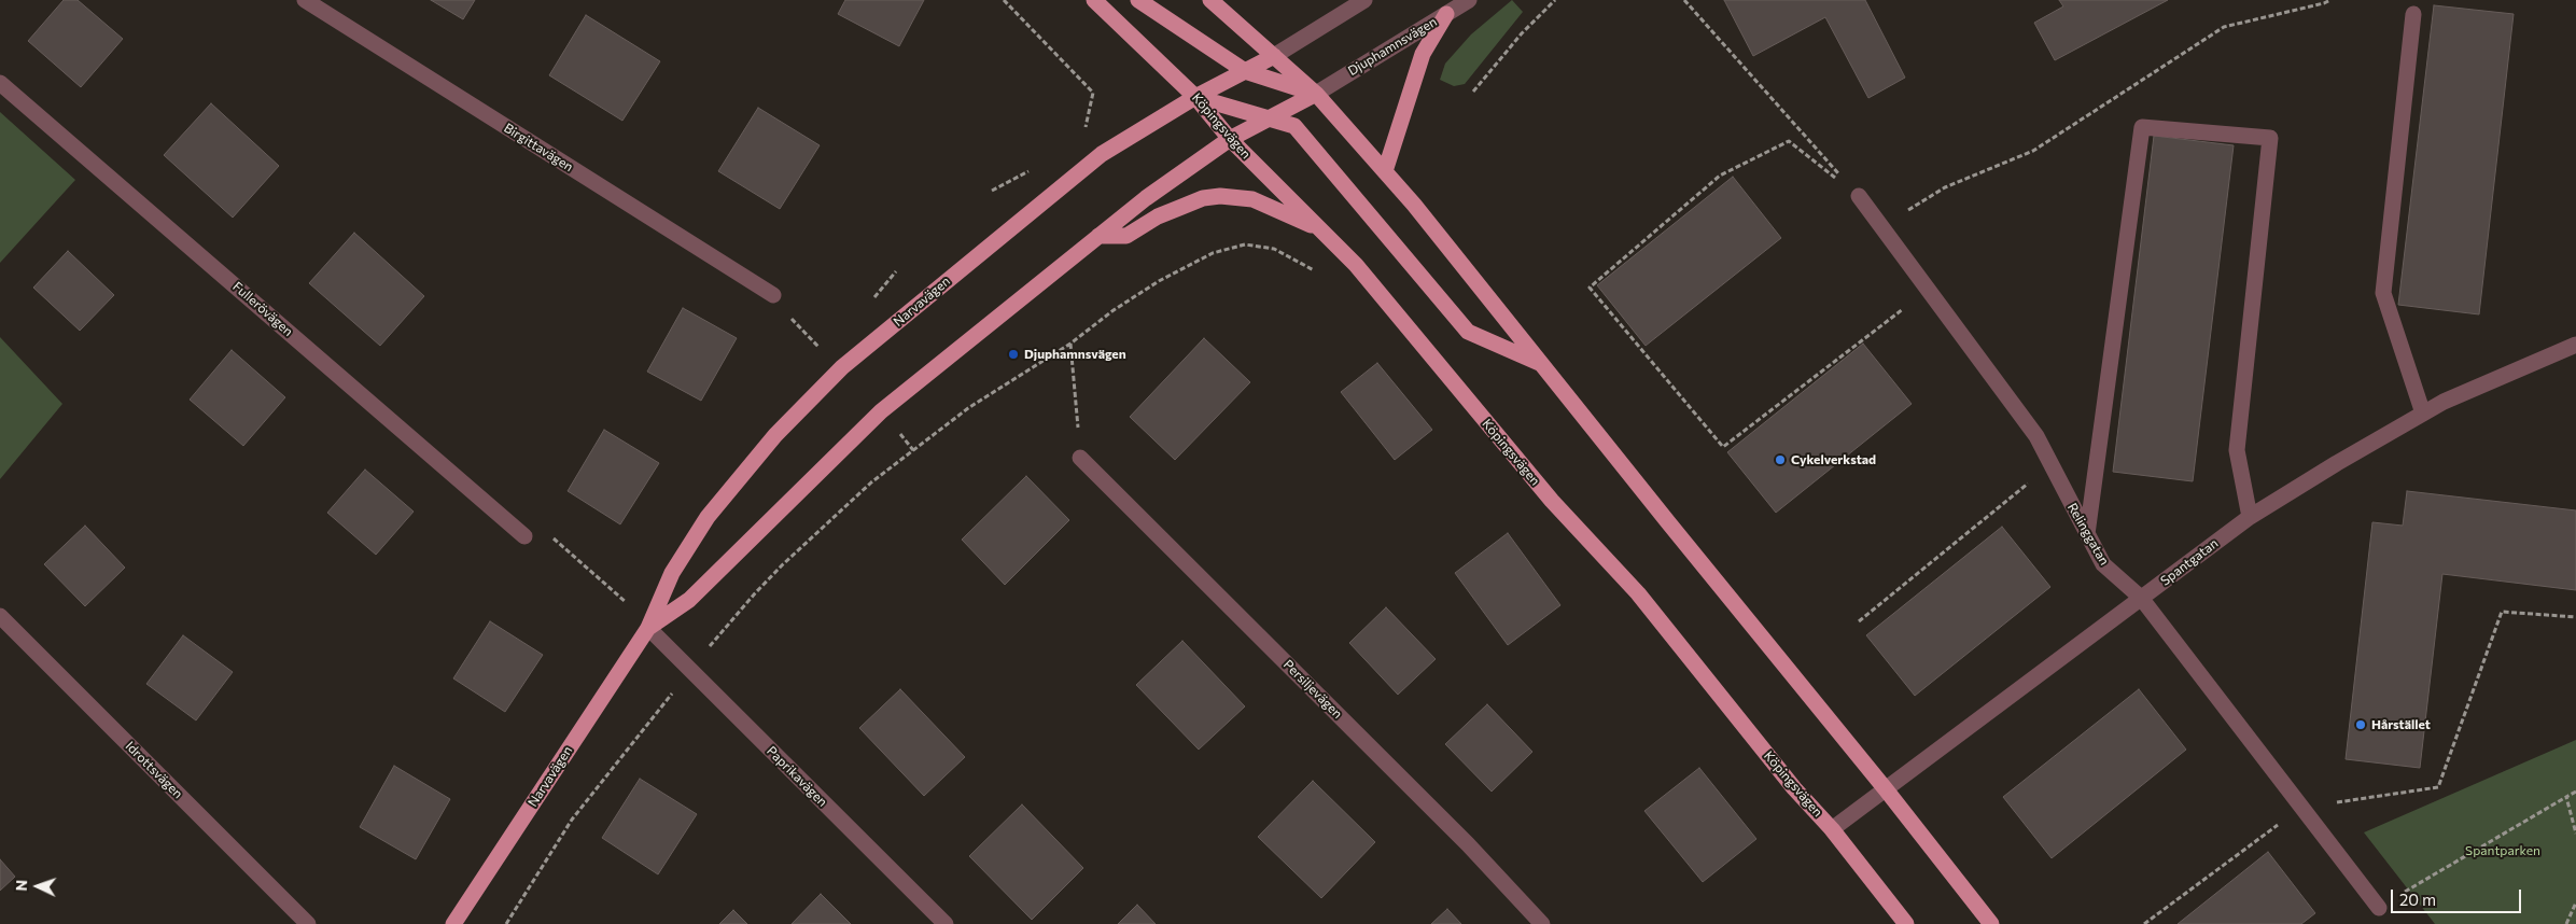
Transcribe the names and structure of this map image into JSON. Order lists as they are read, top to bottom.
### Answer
{
  "streets": {
    "main road": ["Köpingsvägen", "Narvavägen"],
    "street": [
      "Djuphamnsvägen",
      "Birgittavägen",
      "Fullerövägen",
      "Relinggatan",
      "Spantgatan",
      "Persiljevägen",
      "Idrottsvägen",
      "Paprikavägen"
    ]
  },
  "crossings": [
    ["Djuphamnsvägen", "Narvavägen"],
    ["Köpingsvägen", "Narvavägen"],
    ["Köpingsvägen", "Spantgatan"],
    ["Narvavägen", "Paprikavägen"],
    ["Relinggatan", "Spantgatan"]
  ],
  "parks": ["Spantparken"],
  "places": ["Djuphamnsvägen", "Cykelverkstad", "Hårstället"],
  "scale_bar": "20 m",
  "north": "left"
}
